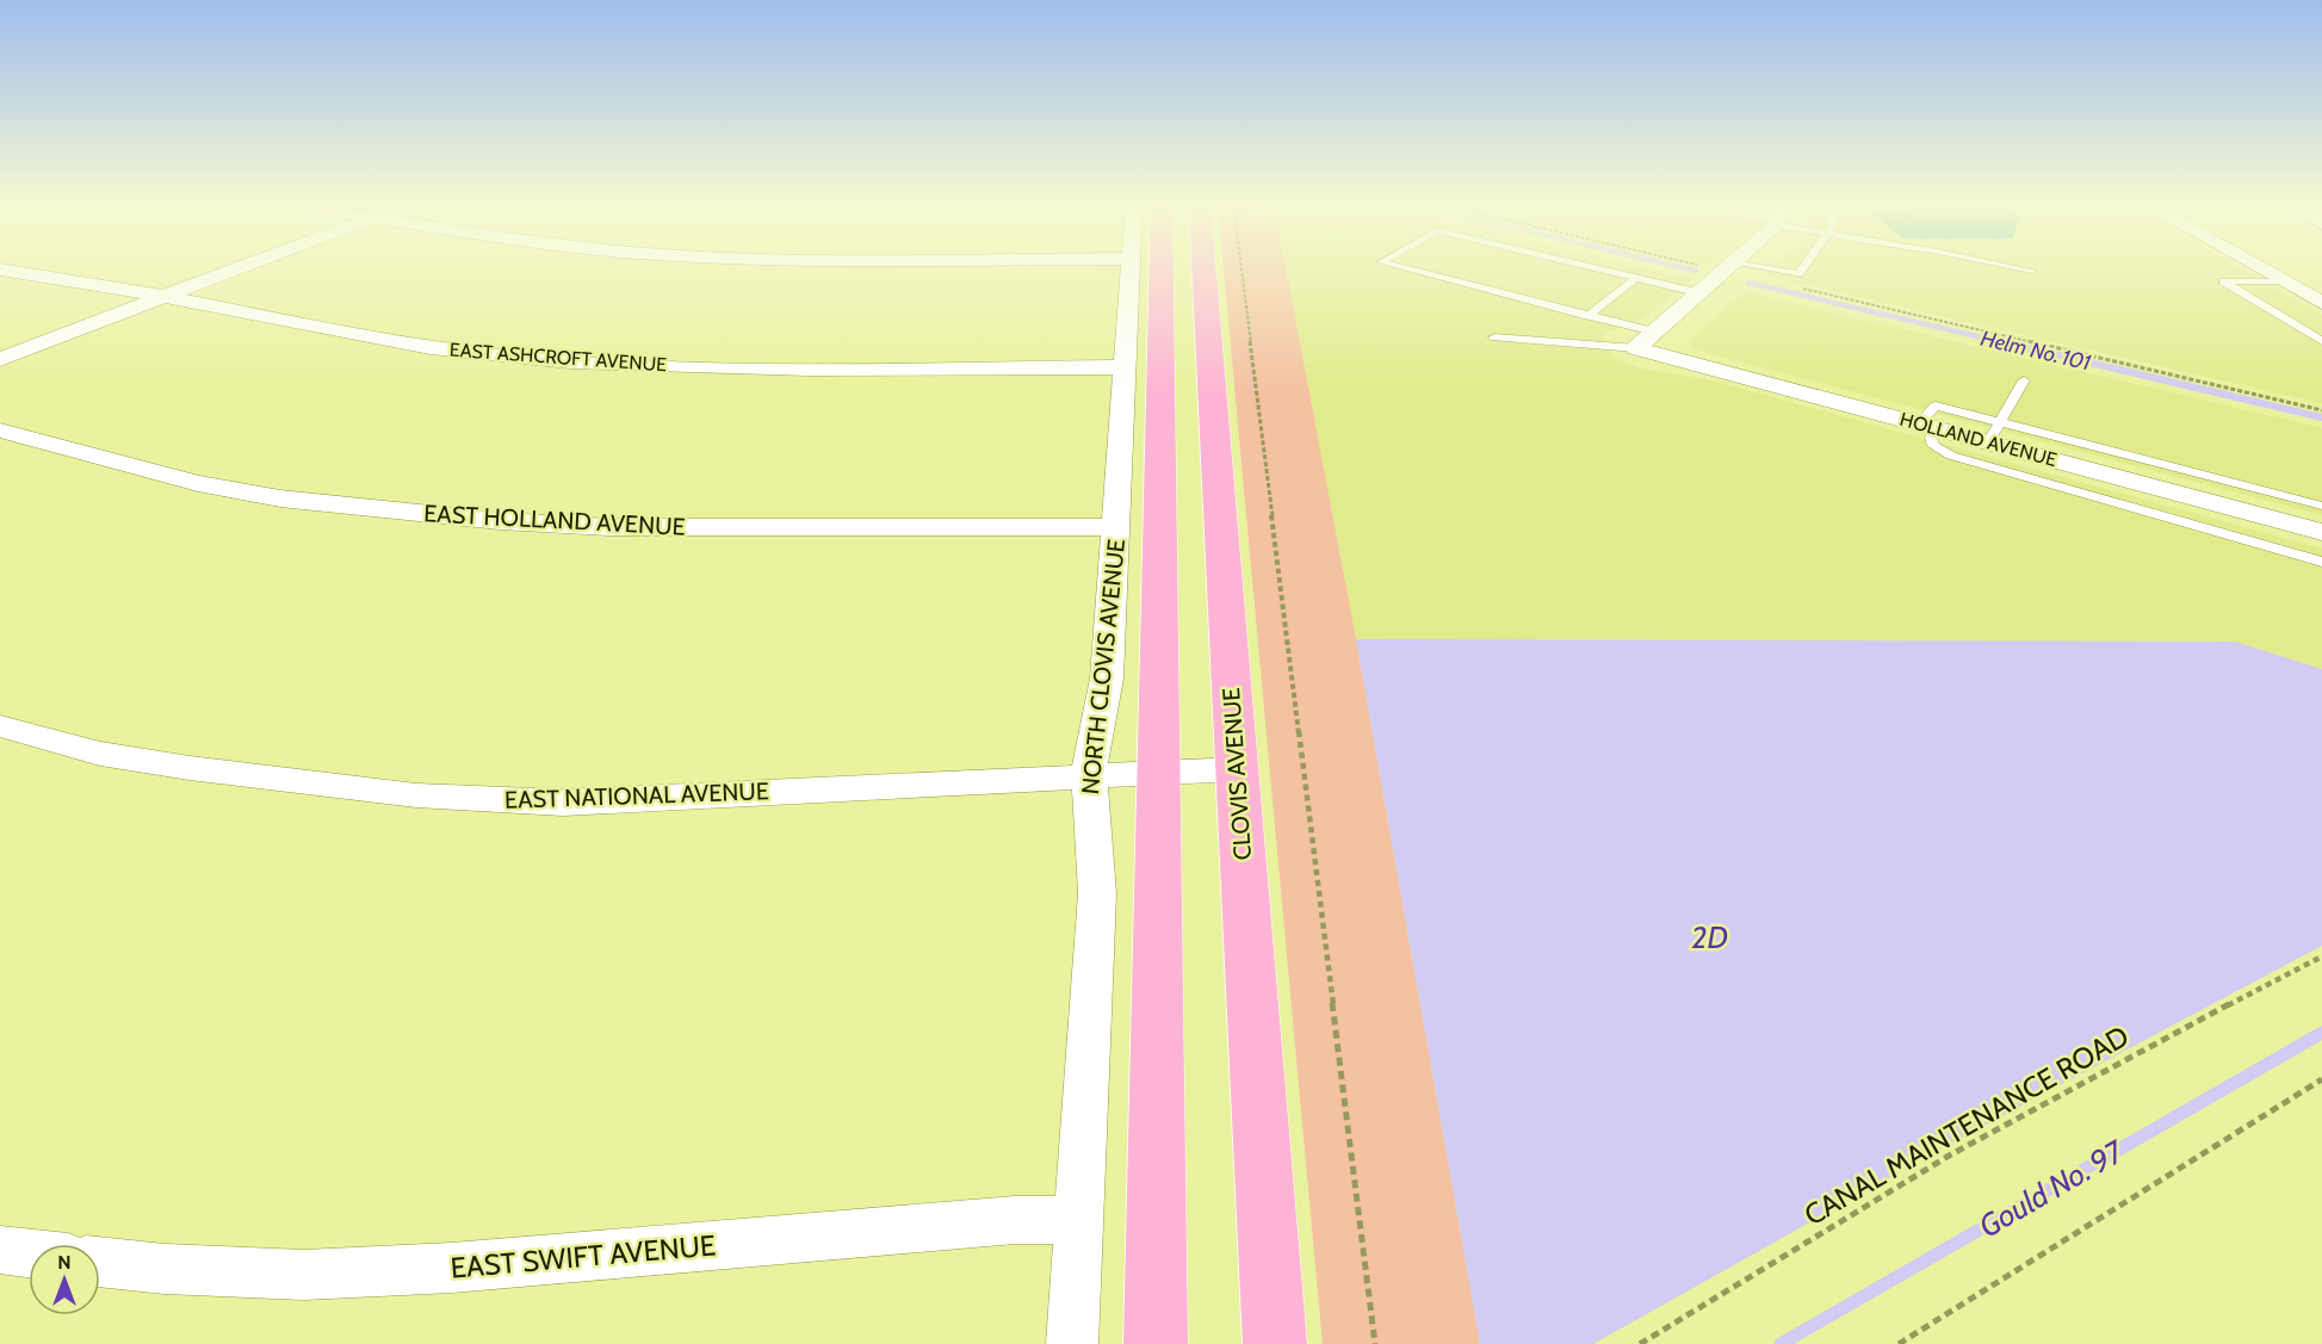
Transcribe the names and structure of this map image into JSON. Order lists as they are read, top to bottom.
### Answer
{
  "streets": {
    "main road": ["CLOVIS AVENUE"],
    "street": [
      "EAST ASHCROFT AVENUE",
      "HOLLAND AVENUE",
      "EAST HOLLAND AVENUE",
      "NORTH CLOVIS AVENUE",
      "EAST NATIONAL AVENUE",
      "EAST SWIFT AVENUE"
    ],
    "path": ["CANAL MAINTENANCE ROAD"]
  },
  "crossings": [
    ["EAST ASHCROFT AVENUE", "NORTH CLOVIS AVENUE"],
    ["EAST HOLLAND AVENUE", "NORTH CLOVIS AVENUE"],
    ["NORTH CLOVIS AVENUE", "EAST NATIONAL AVENUE"],
    ["NORTH CLOVIS AVENUE", "EAST SWIFT AVENUE"],
    ["CLOVIS AVENUE", "EAST NATIONAL AVENUE"]
  ],
  "water": ["Helm No. 101", "2D", "Gould No. 97"],
  "north": "top"
}
